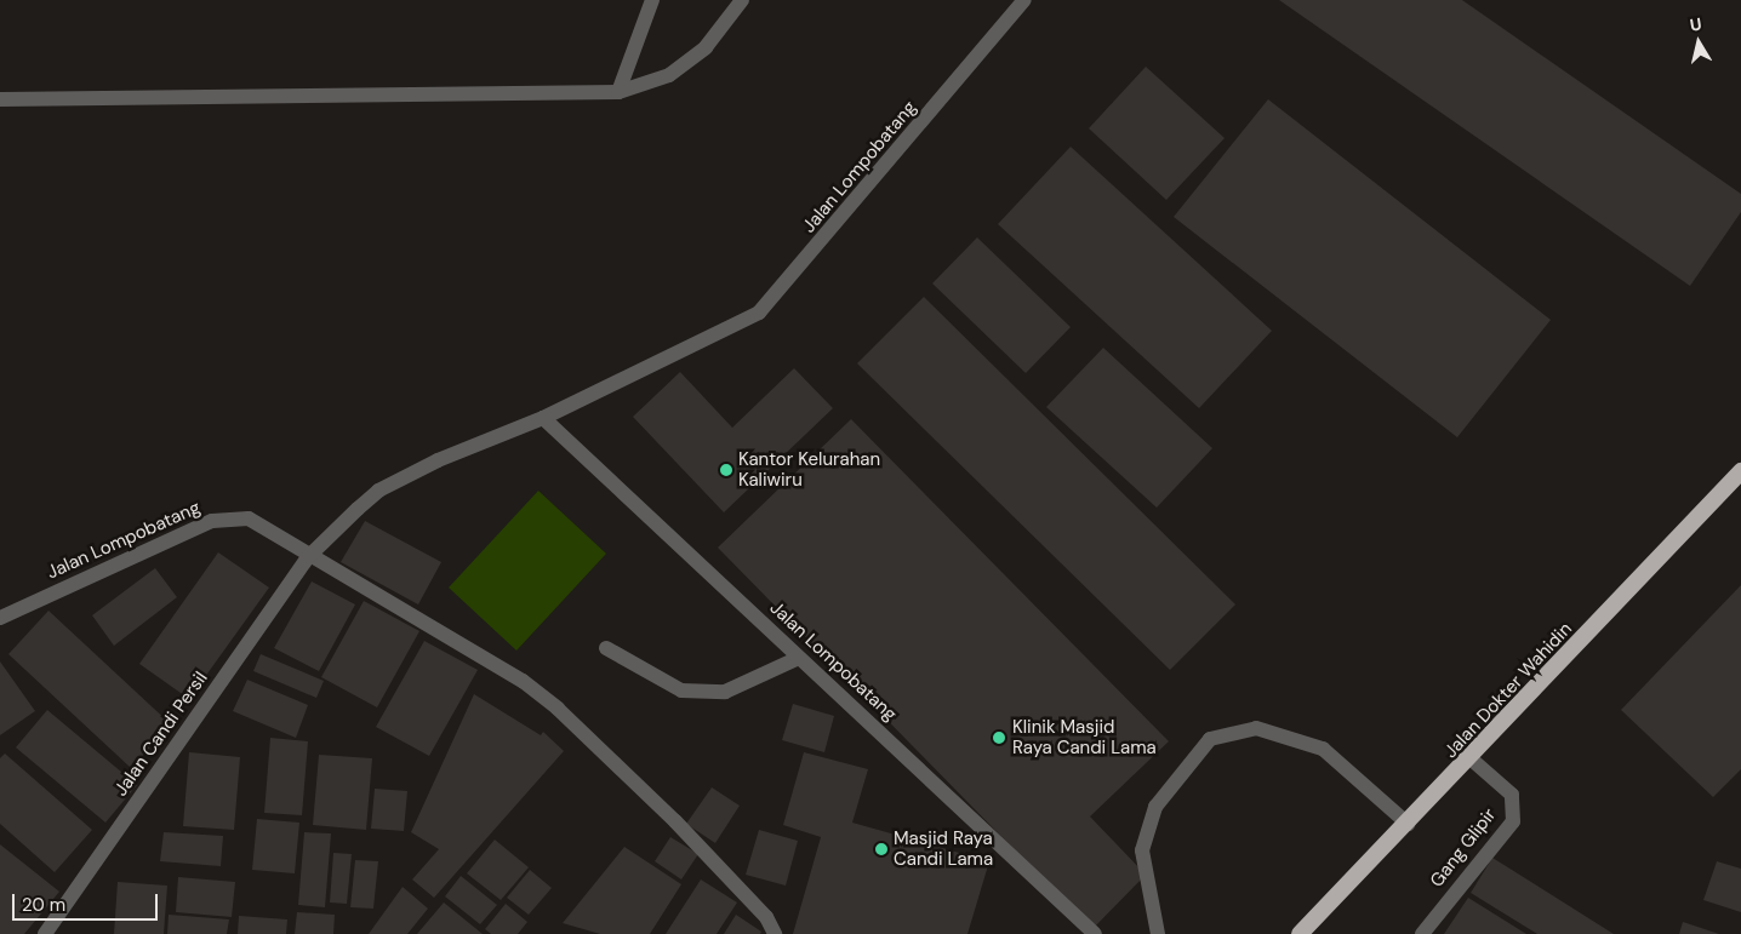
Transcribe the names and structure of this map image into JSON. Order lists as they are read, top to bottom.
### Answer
{
  "streets": {
    "highway": ["Jalan Dokter Wahidin"],
    "street": ["Jalan Lompobatang", "Jalan Candi Persil", "Gang Glipir"]
  },
  "crossings": [
    ["Jalan Lompobatang", "Jalan Candi Persil"],
    ["Jalan Dokter Wahidin", "Gang Glipir"]
  ],
  "places": ["Kantor Kelurahan Kaliwiru", "Klinik Masjid Raya Candi Lama", "Masjid Raya Candi Lama"],
  "scale_bar": "20 m",
  "north": "top"
}
